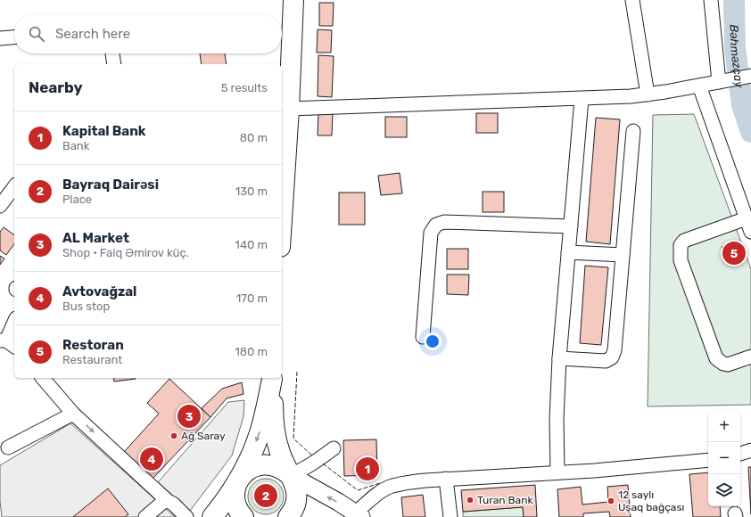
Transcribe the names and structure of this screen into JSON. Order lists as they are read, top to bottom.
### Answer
{
  "water": ["Bəhməzçay"],
  "places": ["Ağ Saray", "Turan Bank", "12 saylı Uşaq bağçası"],
  "page": {
    "search": "Search here",
    "heading": ["Nearby", "5 results"],
    "list": [
      {
        "mark": "1",
        "name": "Kapital Bank",
        "note": "Bank",
        "value": "80 m"
      },
      {
        "mark": "2",
        "name": "Bayraq Dairəsi",
        "note": "Place",
        "value": "130 m"
      },
      {
        "mark": "3",
        "name": "AL Market",
        "note": "Shop · Faiq Əmirov küç.",
        "value": "140 m"
      },
      {
        "mark": "4",
        "name": "Avtovağzal",
        "note": "Bus stop",
        "value": "170 m"
      },
      {
        "mark": "5",
        "name": "Restoran",
        "note": "Restaurant",
        "value": "180 m"
      }
    ],
    "pins": [
      "5",
      "3",
      "4",
      "1",
      "2"
    ],
    "map_buttons": ["+", "−"]
  }
}
